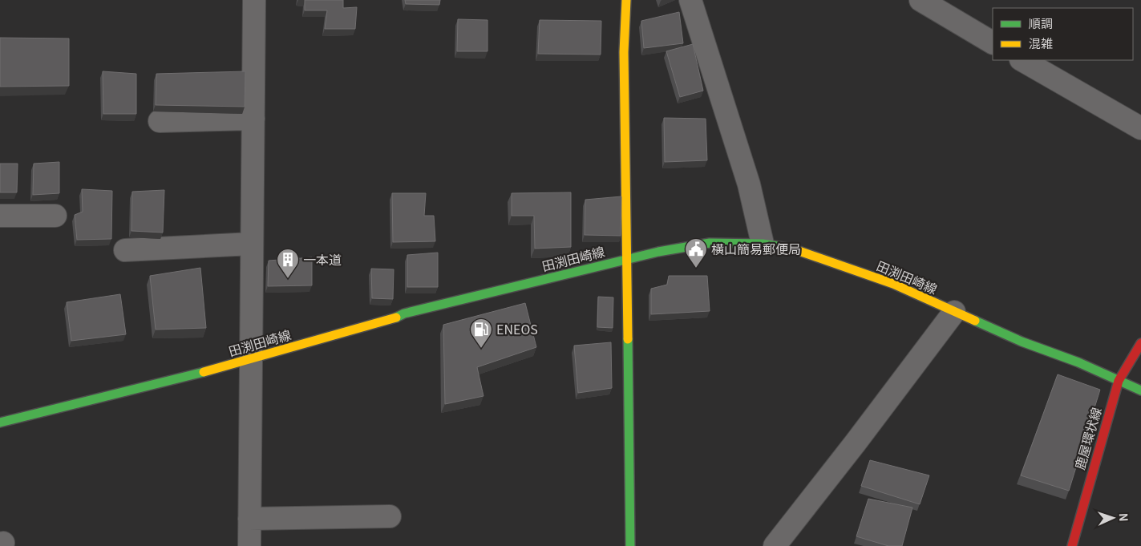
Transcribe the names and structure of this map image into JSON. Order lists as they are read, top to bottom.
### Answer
{
  "streets": {
    "main road": ["田渕田崎線", "鹿屋環状線"]
  },
  "crossings": [
    ["田渕田崎線", "鹿屋環状線"]
  ],
  "places": {
    "public building": ["横山簡易郵便局"],
    "building": ["一本道"],
    "fuel station": ["ENEOS"]
  },
  "legend": ["順調", "混雑"],
  "north": "right"
}
